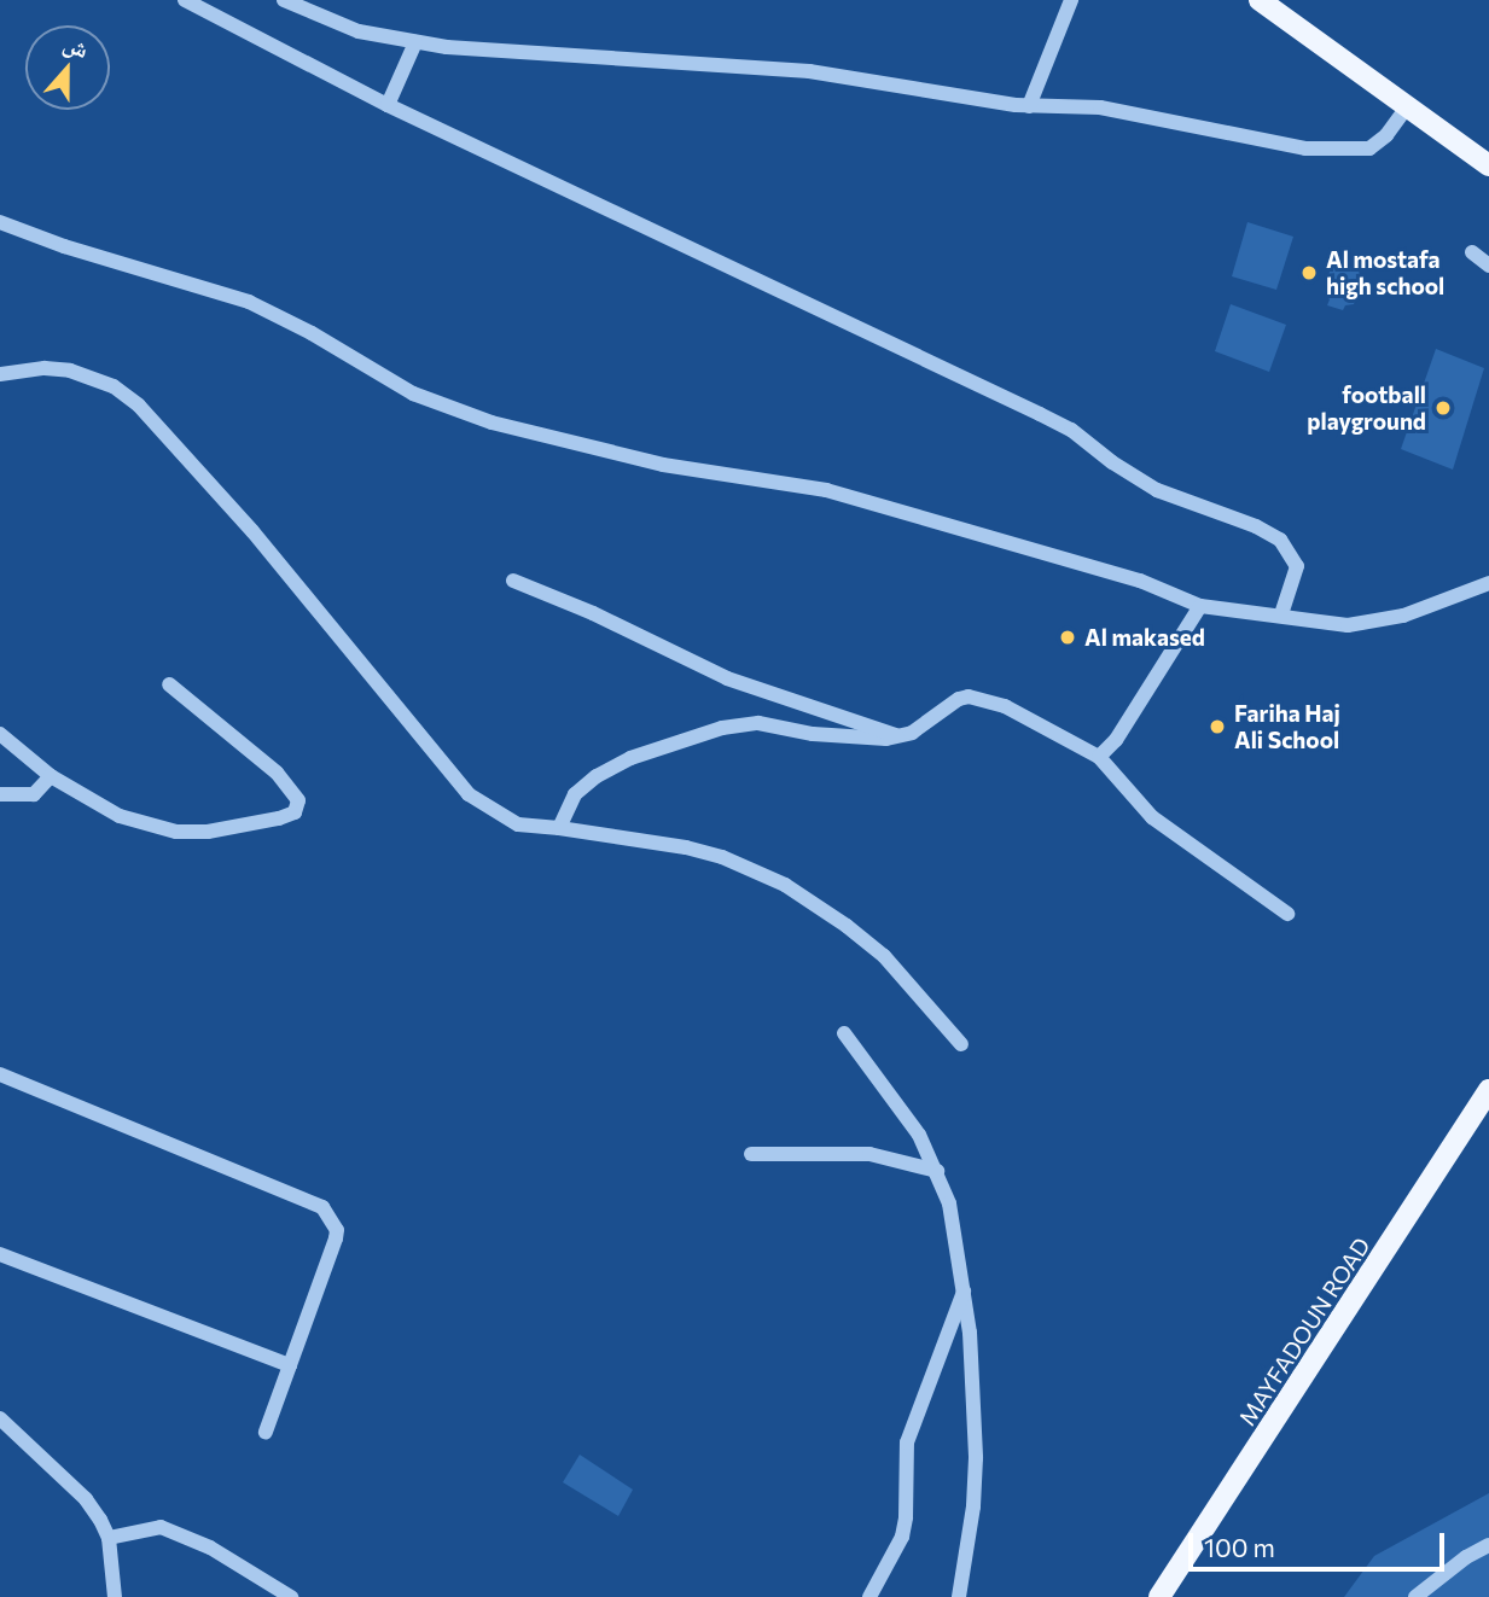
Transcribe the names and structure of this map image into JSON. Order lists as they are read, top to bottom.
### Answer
{
  "streets": {
    "main road": ["MAYFADOUN ROAD"]
  },
  "places": [
    "Al mostafa high school",
    "football playground",
    "Al makased",
    "Fariha Haj Ali School"
  ],
  "scale_bar": "100 m",
  "north": "top"
}
